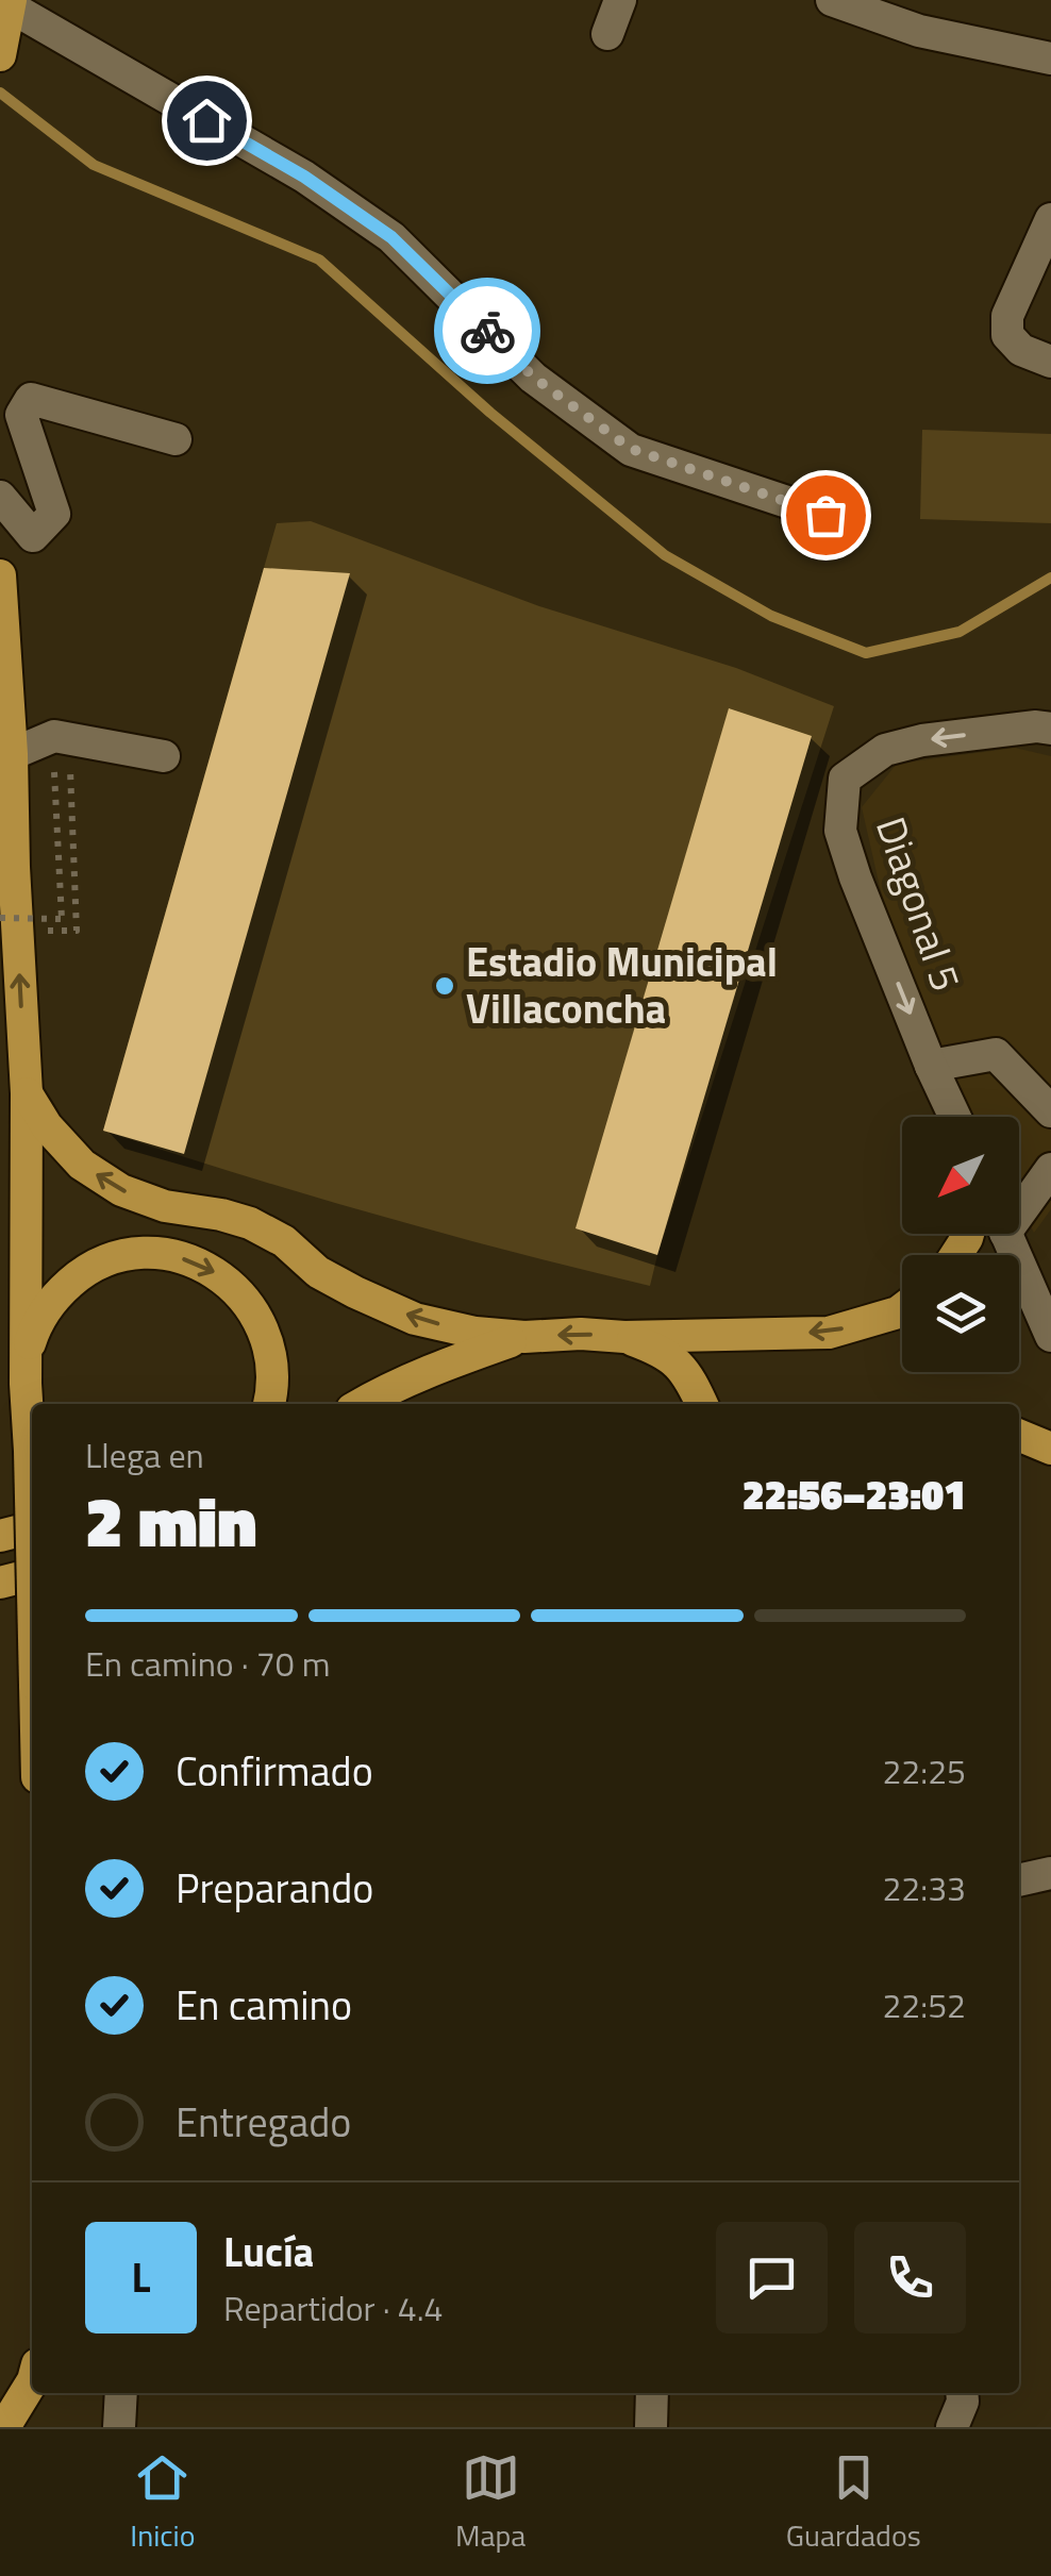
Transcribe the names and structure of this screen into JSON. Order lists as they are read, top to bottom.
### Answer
{
  "streets": {
    "street": ["Diagonal 5"]
  },
  "places": ["Estadio Municipal Villaconcha"],
  "north": "bottom left",
  "page": {
    "heading": ["2 min", "Llega en", "22:56–23:01"],
    "panel": ["Lucía", "Repartidor · 4.4"],
    "bar": "En camino · 70 m",
    "list": [
      ["Confirmado", "22:25"],
      ["Preparando", "22:33"],
      ["En camino", "22:52"],
      "Entregado"
    ],
    "round": "L",
    "tabs": ["Inicio", "Mapa", "Guardados"]
  }
}
